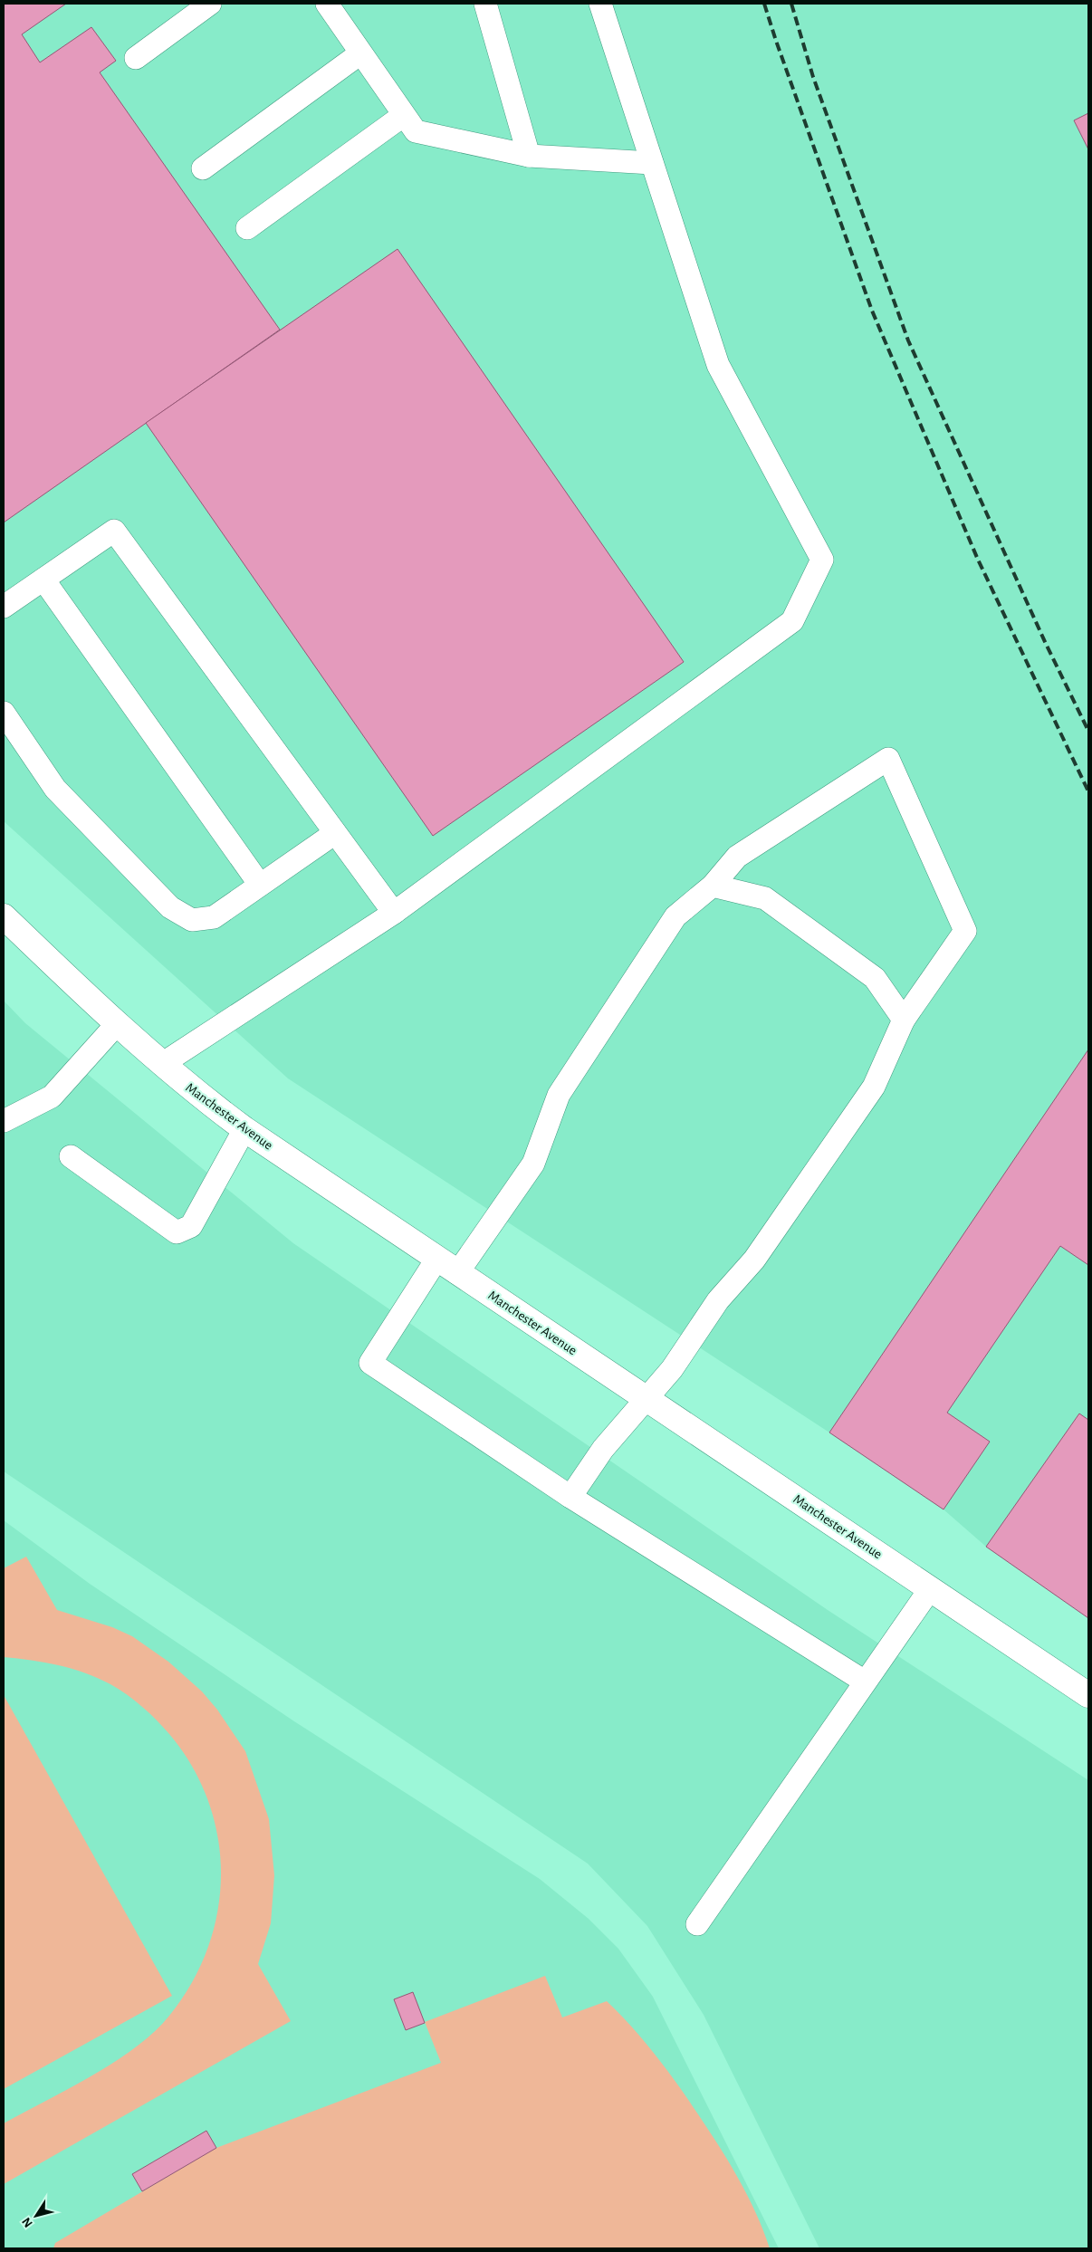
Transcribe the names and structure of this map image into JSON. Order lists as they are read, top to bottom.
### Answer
{
  "streets": {
    "main road": ["Manchester Avenue"]
  },
  "north": "bottom left"
}
